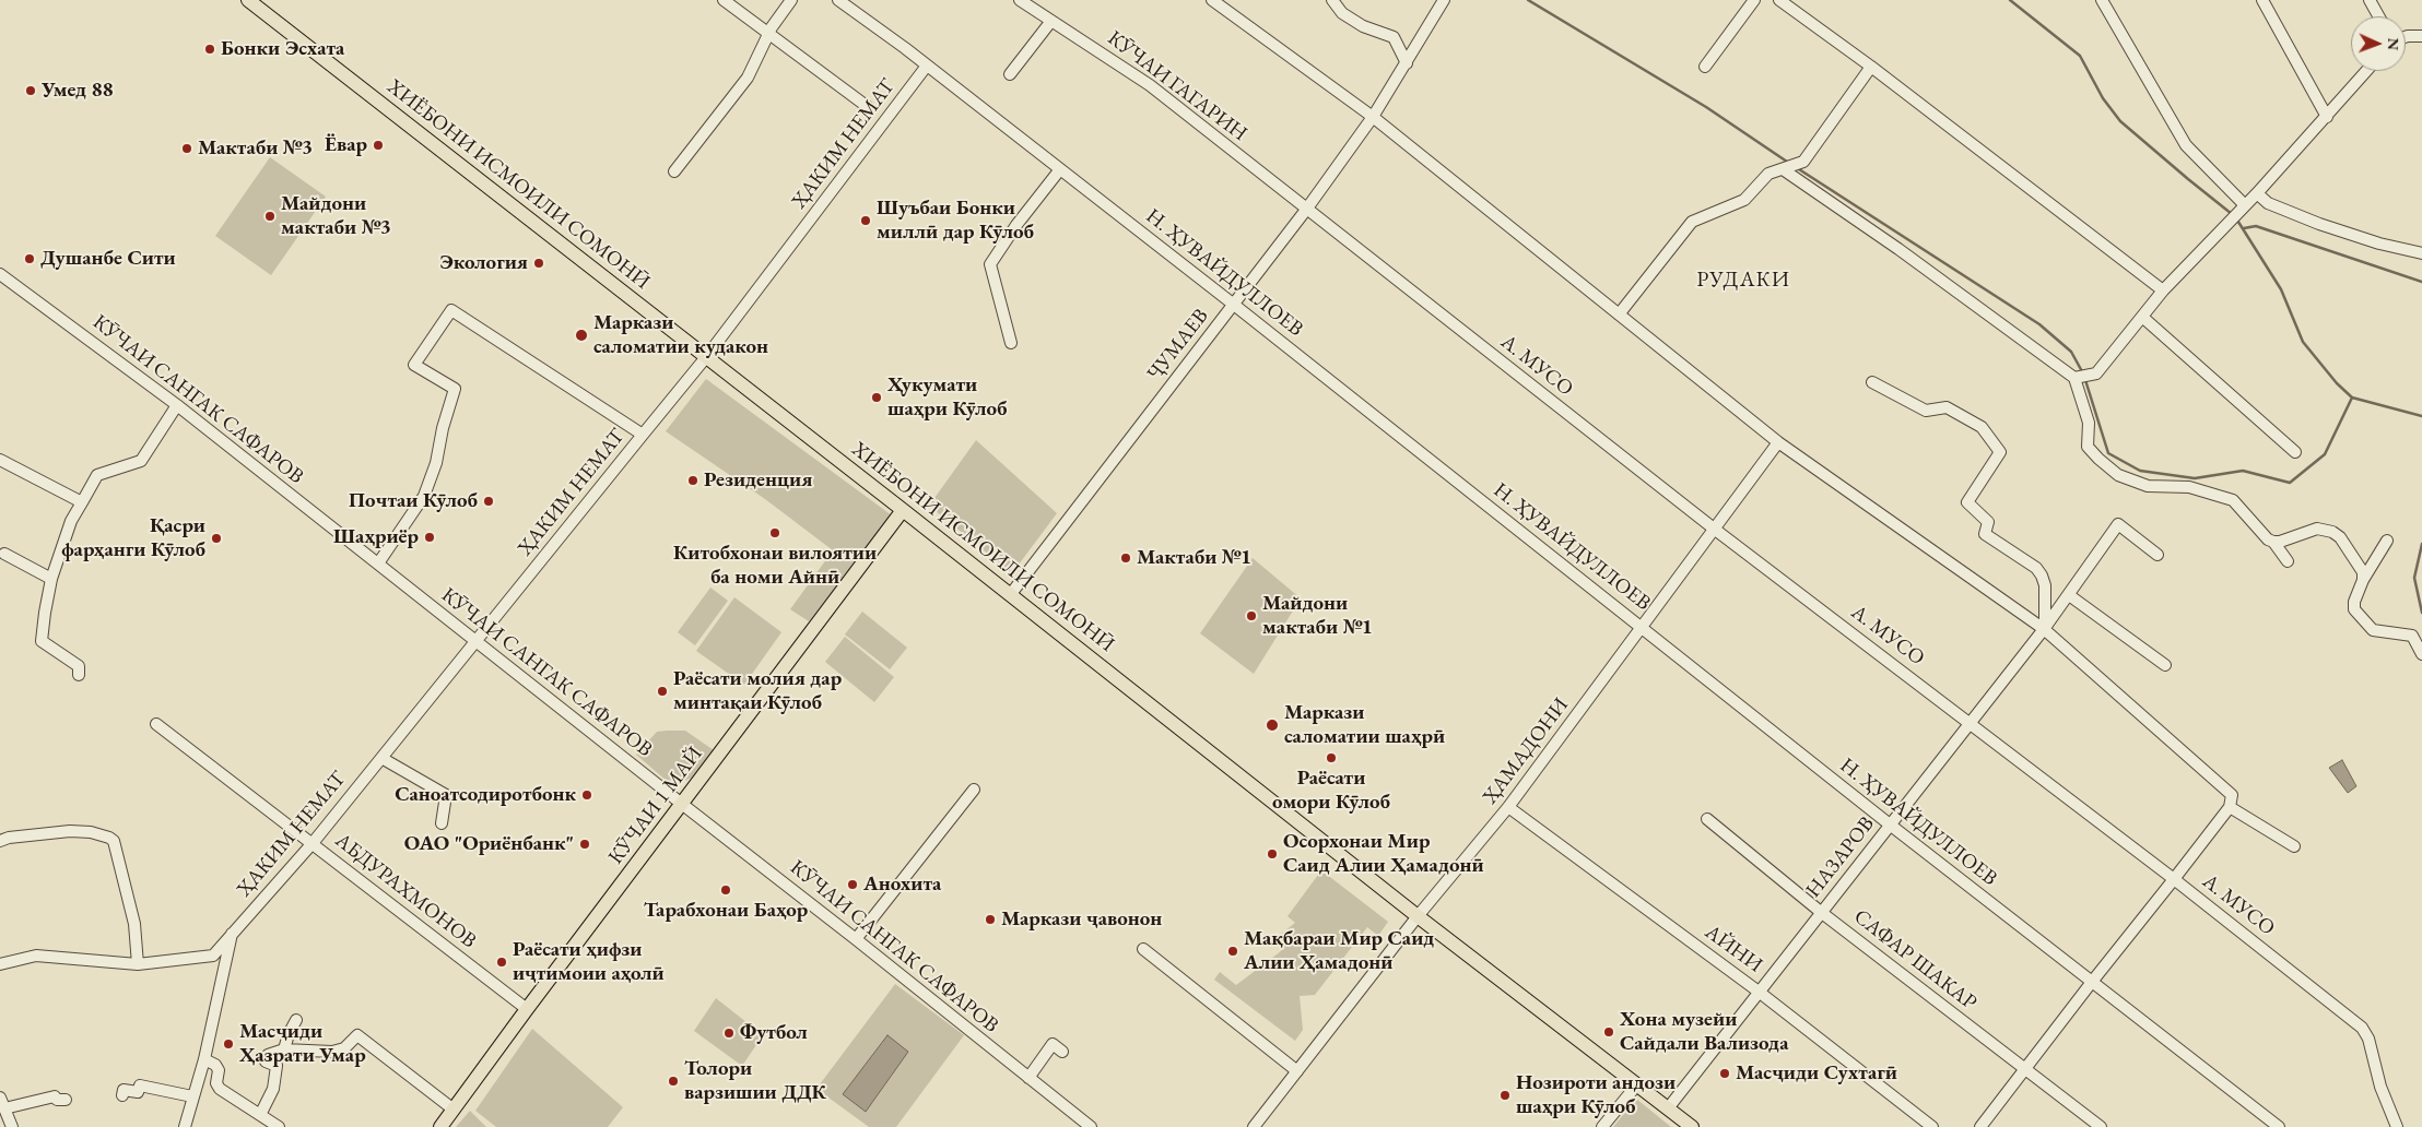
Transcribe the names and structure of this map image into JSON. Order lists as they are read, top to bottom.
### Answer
{
  "streets": {
    "main road": ["ХИЁБОНИ ИСМОИЛИ СОМОНӢ", "КӮЧАИ 1 МАЙ"],
    "street": [
      "КӮЧАИ ГАГАРИН",
      "ҲАКИМ НЕМАТ",
      "Н. ҲУВАЙДУЛЛОЕВ",
      "ҶУМАЕВ",
      "А. МУСО",
      "КӮЧАИ САНГАК САФАРОВ",
      "ҲАМАДОНИ",
      "НАЗАРОВ",
      "АБДУРАХМОНОВ",
      "АЙНИ",
      "САФАР ШАКАР"
    ]
  },
  "crossings": [
    ["КӮЧАИ ГАГАРИН", "ҶУМАЕВ"],
    ["КӮЧАИ ГАГАРИН", "А. МУСО"],
    ["ҲАКИМ НЕМАТ", "ХИЁБОНИ ИСМОИЛИ СОМОНӢ"],
    ["ҲАКИМ НЕМАТ", "Н. ҲУВАЙДУЛЛОЕВ"],
    ["ҲАКИМ НЕМАТ", "КӮЧАИ САНГАК САФАРОВ"],
    ["ҲАКИМ НЕМАТ", "АБДУРАХМОНОВ"],
    ["ХИЁБОНИ ИСМОИЛИ СОМОНӢ", "ҶУМАЕВ"],
    ["ХИЁБОНИ ИСМОИЛИ СОМОНӢ", "ҲАМАДОНИ"],
    ["ХИЁБОНИ ИСМОИЛИ СОМОНӢ", "КӮЧАИ 1 МАЙ"],
    ["ХИЁБОНИ ИСМОИЛИ СОМОНӢ", "НАЗАРОВ"],
    ["Н. ҲУВАЙДУЛЛОЕВ", "ҶУМАЕВ"],
    ["Н. ҲУВАЙДУЛЛОЕВ", "ҲАМАДОНИ"],
    ["Н. ҲУВАЙДУЛЛОЕВ", "НАЗАРОВ"],
    ["ҶУМАЕВ", "А. МУСО"],
    ["А. МУСО", "ҲАМАДОНИ"],
    ["А. МУСО", "НАЗАРОВ"],
    ["КӮЧАИ САНГАК САФАРОВ", "КӮЧАИ 1 МАЙ"],
    ["ҲАМАДОНИ", "АЙНИ"],
    ["КӮЧАИ 1 МАЙ", "АБДУРАХМОНОВ"],
    ["НАЗАРОВ", "АЙНИ"],
    ["НАЗАРОВ", "САФАР ШАКАР"]
  ],
  "districts": ["РУДАКИ"],
  "places": [
    "Бонки Эсхата",
    "Умед 88",
    "Ёвар",
    "Мактаби №3",
    "Майдони мактаби №3",
    "Шуъбаи Бонки миллӣ дар Кӯлоб",
    "Душанбе Сити",
    "Экология",
    "Маркази саломатии кудакон",
    "Ҳукумати шаҳри Кӯлоб",
    "Резиденция",
    "Почтаи Кӯлоб",
    "Китобхонаи вилоятии ба номи Айнӣ",
    "Шаҳриёр",
    "Қасри фарҳанги Кӯлоб",
    "Мактаби №1",
    "Майдони мактаби №1",
    "Раёсати молия дар минтақаи Кӯлоб",
    "Маркази саломатии шаҳрӣ",
    "Раёсати омори Кӯлоб",
    "Саноатсодиротбонк",
    "ОАО \"Ориёнбанк\"",
    "Осорхонаи Мир Саид Алии Ҳамадонӣ",
    "Анохита",
    "Тарабхонаи Баҳор",
    "Маркази ҷавонон",
    "Мақбараи Мир Саид Алии Ҳамадонӣ",
    "Раёсати ҳифзи иҷтимоии аҳолӣ",
    "Хона музейи Сайдали Вализода",
    "Футбол",
    "Масҷиди Ҳазрати Умар",
    "Масҷиди Сухтагӣ",
    "Толори варзишии ДДК",
    "Нозироти андози шаҳри Кӯлоб"
  ],
  "north": "right"
}
